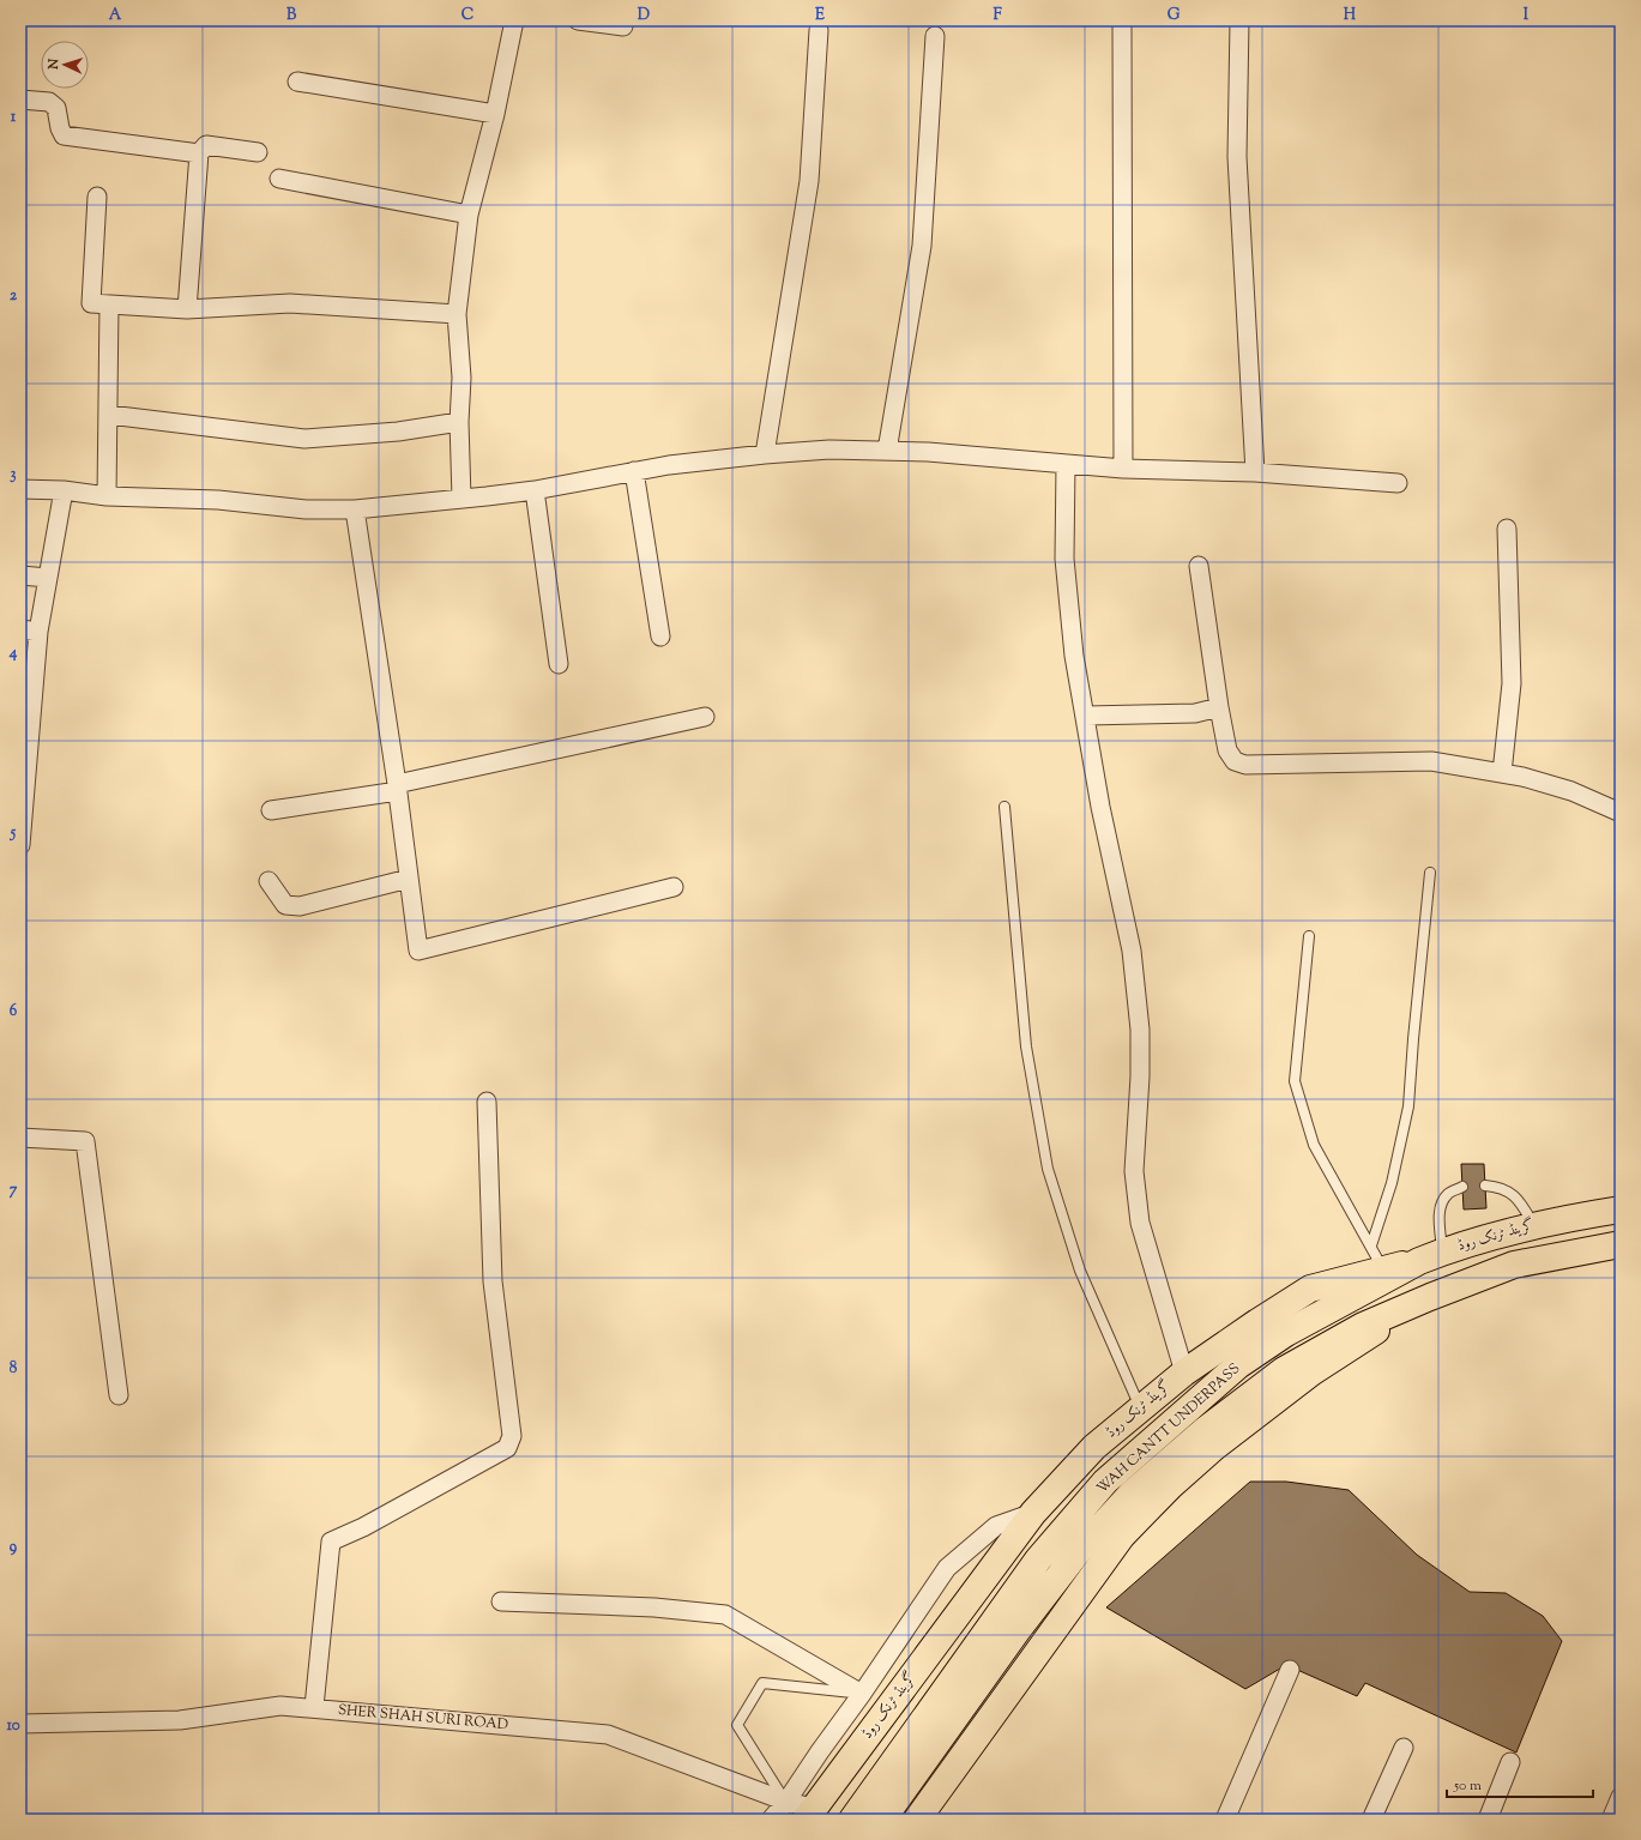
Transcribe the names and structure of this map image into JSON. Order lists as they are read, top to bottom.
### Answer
{
  "streets": {
    "main road": ["گرینڈ ٹرنک روڈ", "WAH CANTT UNDERPASS"],
    "street": ["SHER SHAH SURI ROAD"]
  },
  "crossings": [
    ["گرینڈ ٹرنک روڈ", "WAH CANTT UNDERPASS"],
    ["گرینڈ ٹرنک روڈ", "SHER SHAH SURI ROAD"]
  ],
  "scale_bar": "50 m",
  "north": "left",
  "grid": {
    "columns": [
      "A",
      "B",
      "C",
      "D",
      "E",
      "F",
      "G",
      "H",
      "I"
    ],
    "rows": [
      "1",
      "2",
      "3",
      "4",
      "5",
      "6",
      "7",
      "8",
      "9",
      "10"
    ]
  }
}
